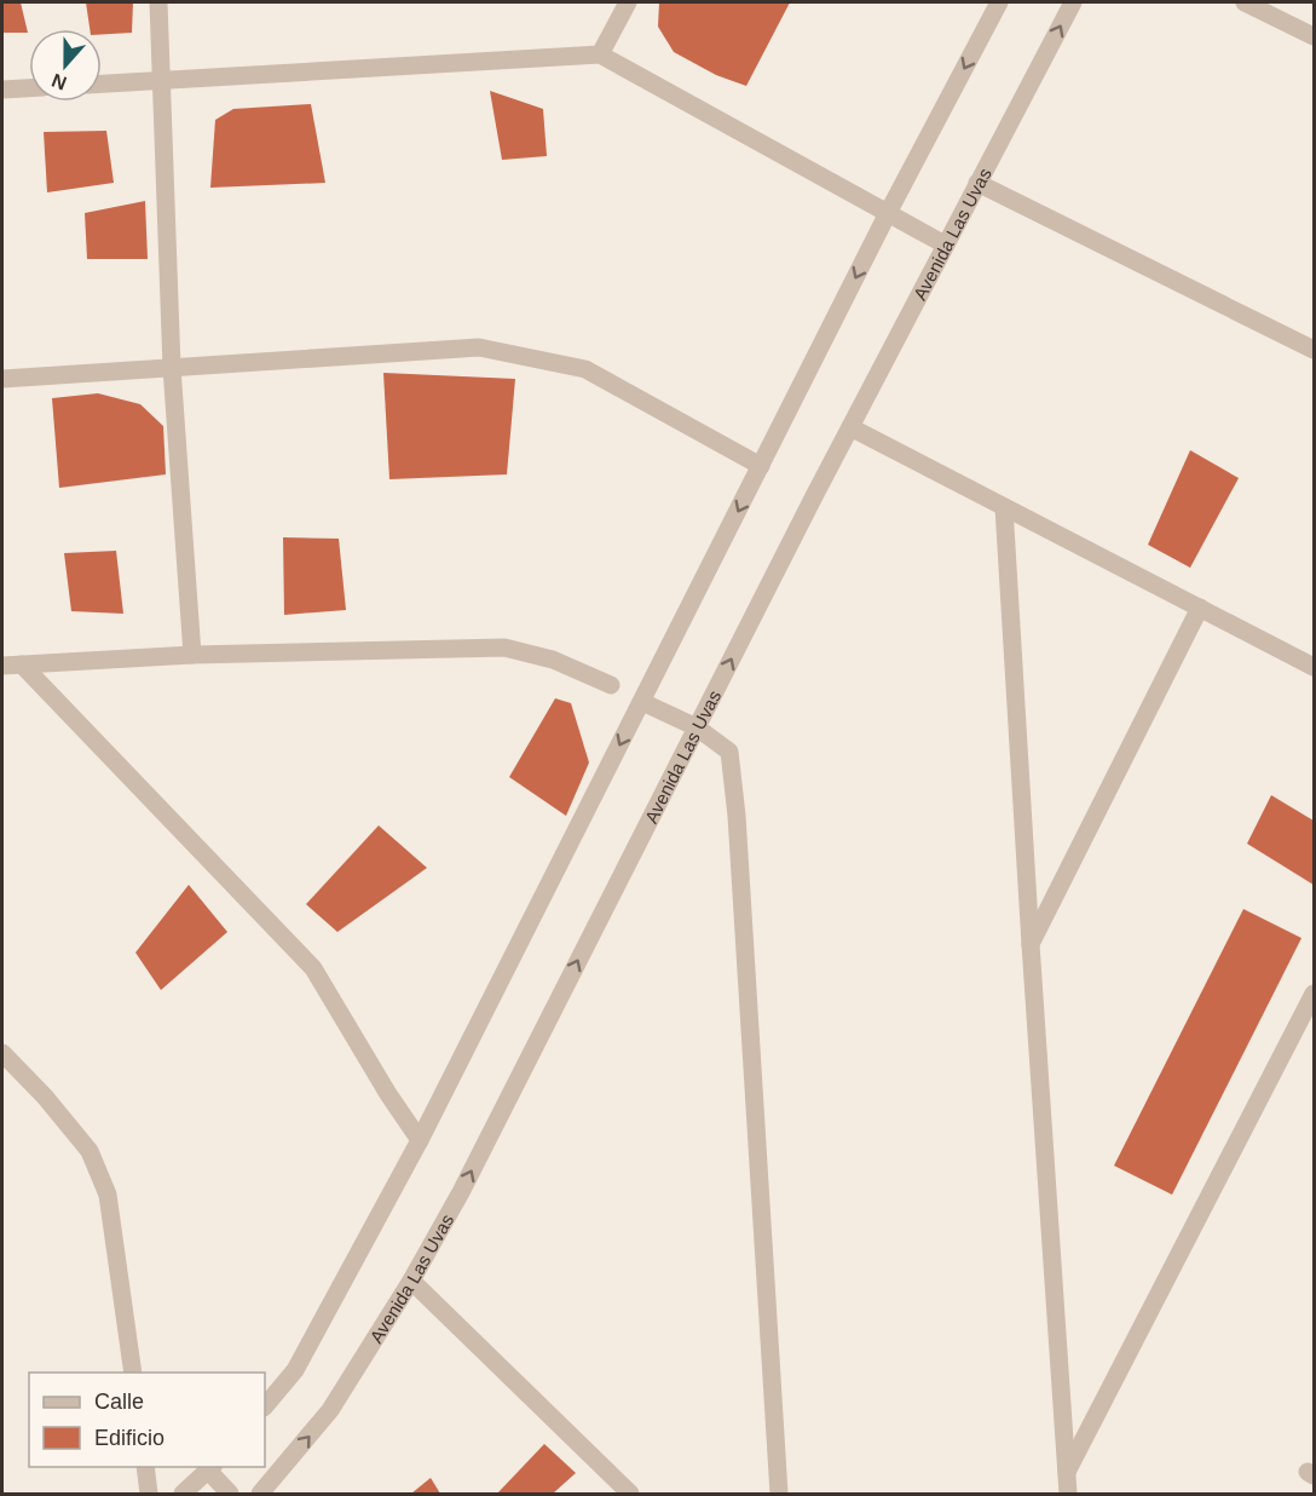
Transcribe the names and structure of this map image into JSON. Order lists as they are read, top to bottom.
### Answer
{
  "streets": {
    "street": ["Avenida Las Uvas"]
  },
  "legend": ["Calle", "Edificio"],
  "north": "bottom"
}
